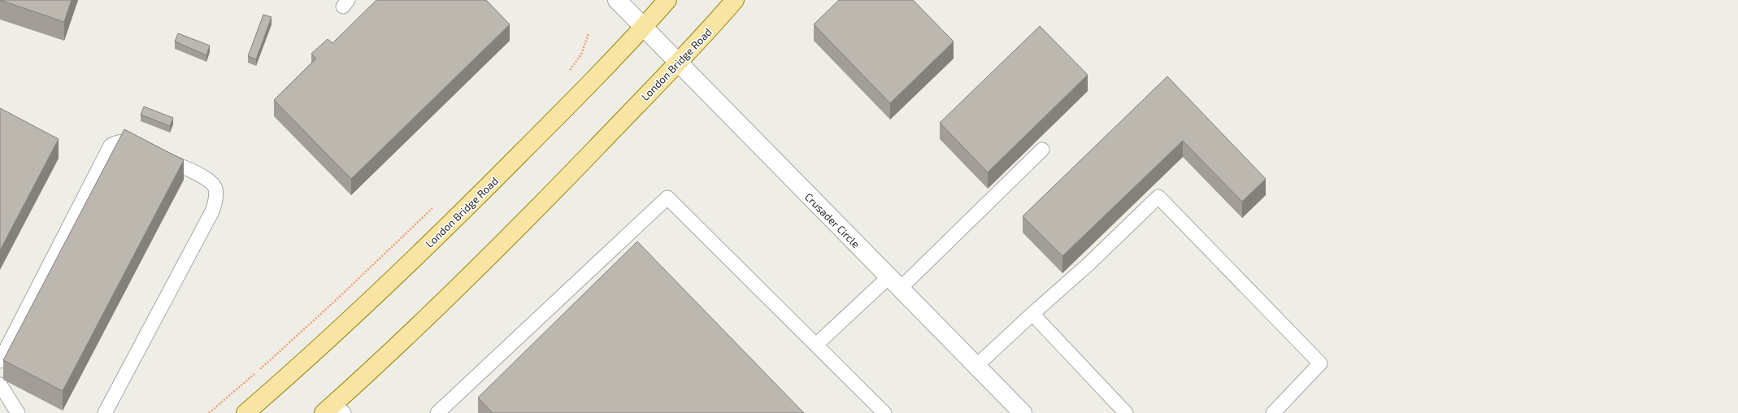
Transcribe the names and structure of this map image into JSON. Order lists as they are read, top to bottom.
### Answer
{
  "streets": {
    "main road": ["London Bridge Road"],
    "street": ["Crusader Circle"]
  },
  "crossings": [
    ["London Bridge Road", "Crusader Circle"]
  ]
}
